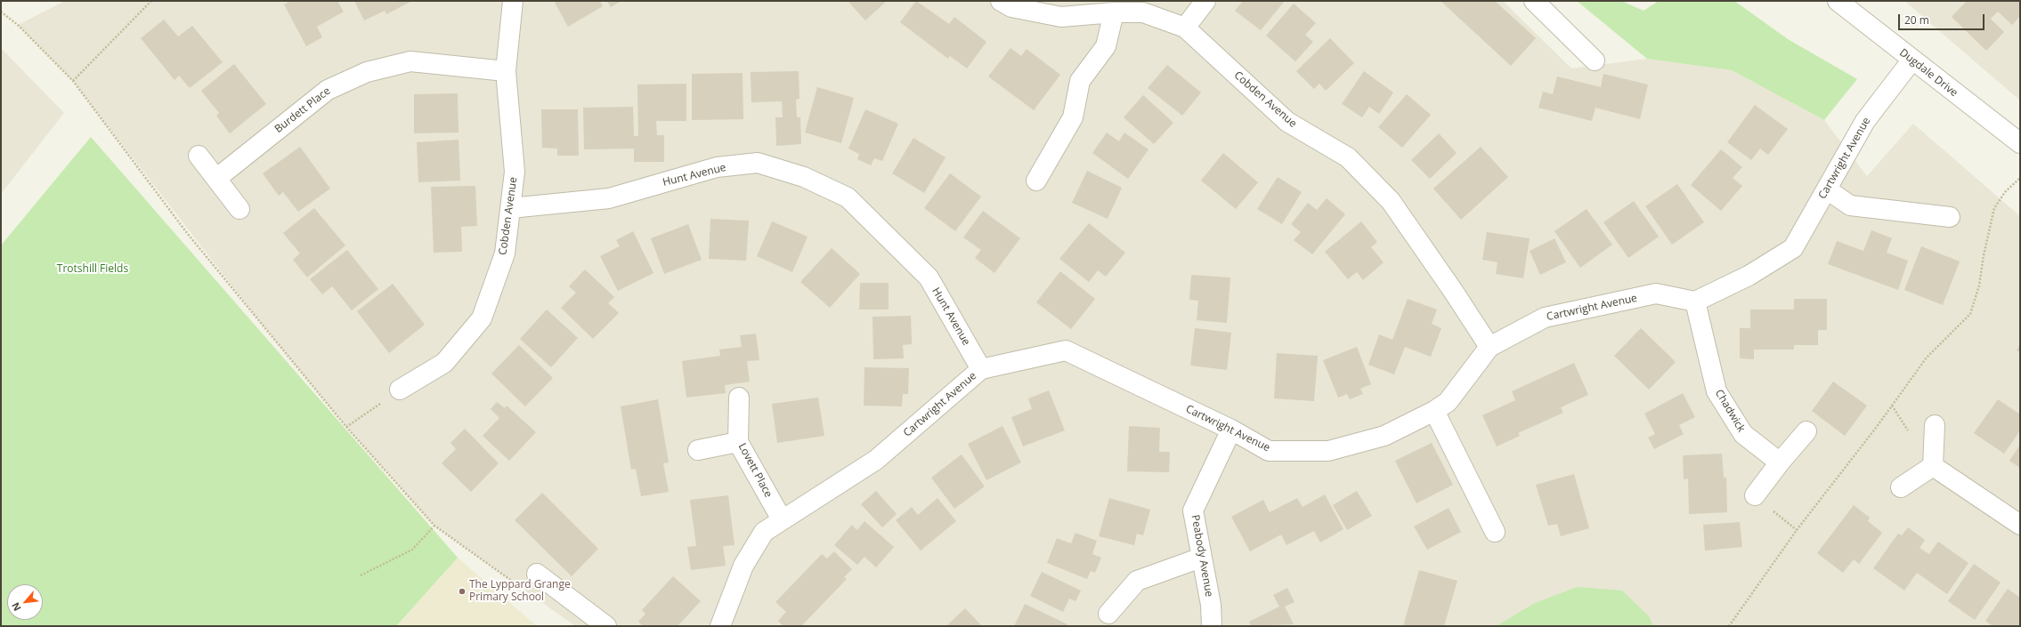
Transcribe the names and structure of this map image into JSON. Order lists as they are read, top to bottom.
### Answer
{
  "streets": {
    "street": [
      "Dugdale Drive",
      "Cobden Avenue",
      "Burdett Place",
      "Cartwright Avenue",
      "Hunt Avenue",
      "Chadwick",
      "Lovett Place",
      "Peabody Avenue"
    ]
  },
  "crossings": [
    ["Dugdale Drive", "Cartwright Avenue"],
    ["Cobden Avenue", "Burdett Place"],
    ["Cobden Avenue", "Cartwright Avenue"],
    ["Cobden Avenue", "Hunt Avenue"],
    ["Cartwright Avenue", "Hunt Avenue"],
    ["Cartwright Avenue", "Chadwick"],
    ["Cartwright Avenue", "Lovett Place"],
    ["Cartwright Avenue", "Peabody Avenue"]
  ],
  "parks": ["Trotshill Fields"],
  "places": ["The Lyppard Grange Primary School"],
  "scale_bar": "20 m",
  "north": "bottom left"
}
